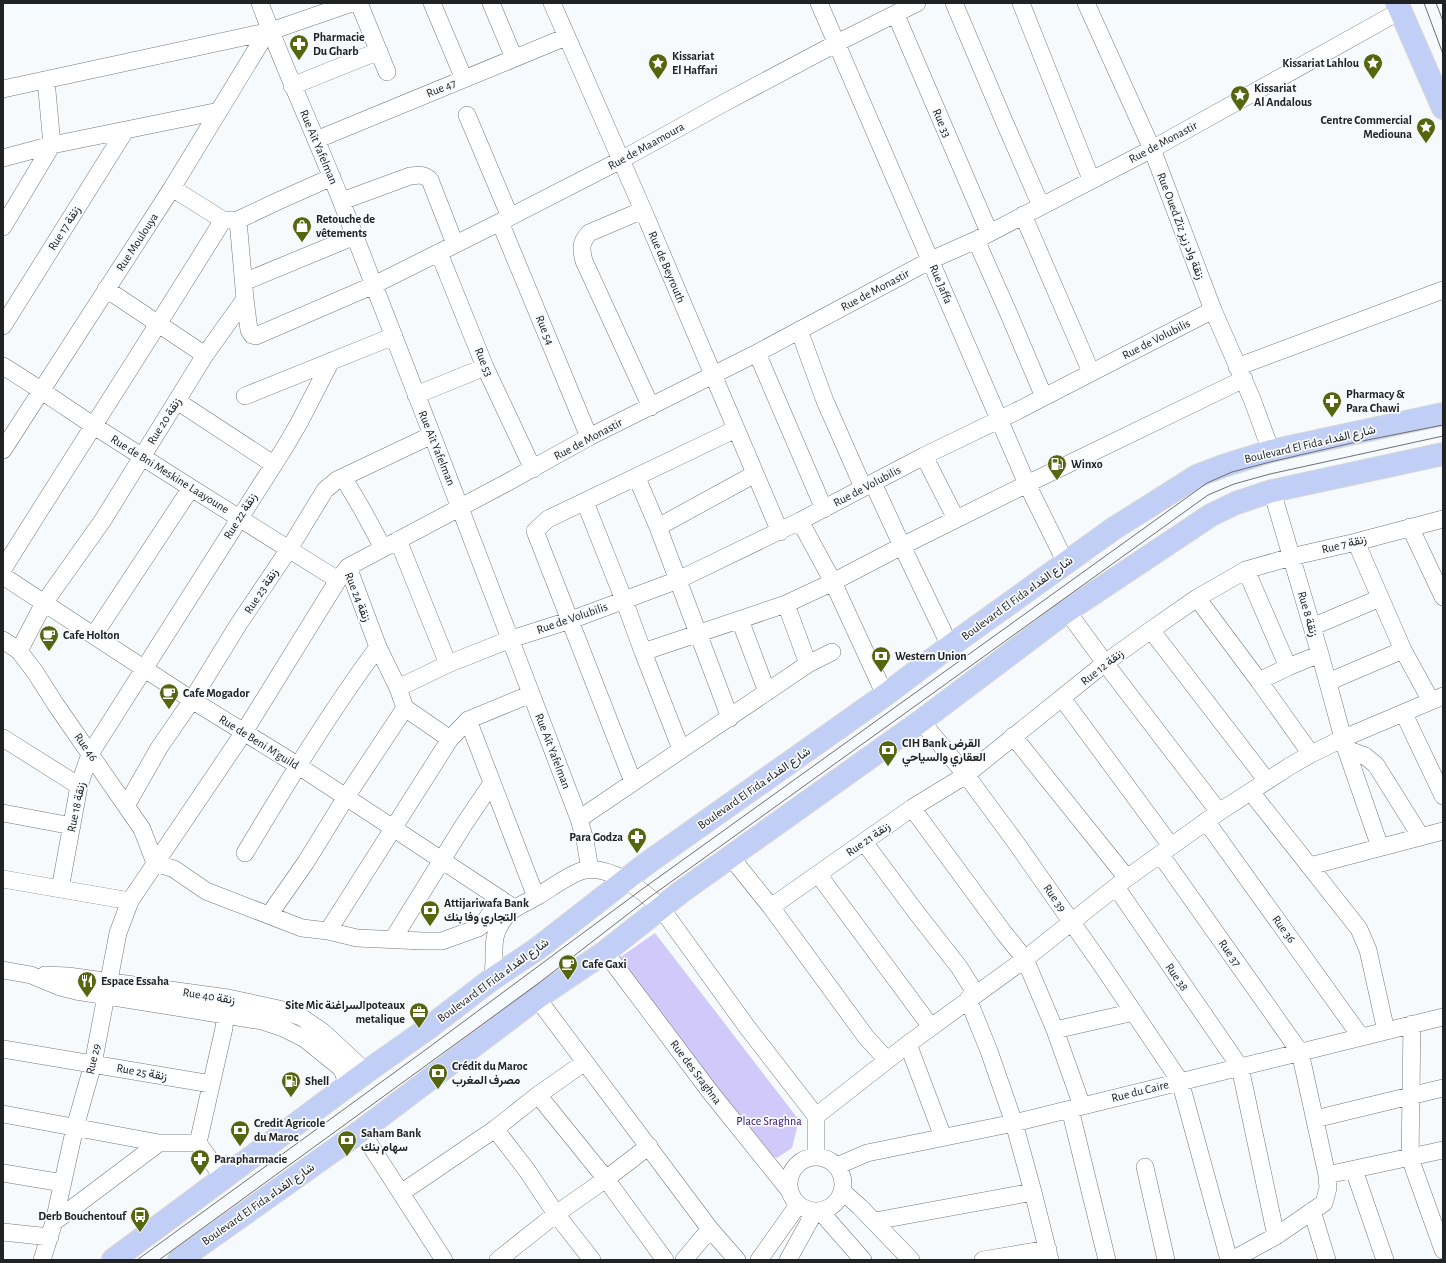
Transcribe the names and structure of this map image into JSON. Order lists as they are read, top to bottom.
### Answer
{
  "streets": {
    "main road": ["Boulevard El Fida شارع الفداء"],
    "street": [
      "Rue 47",
      "Rue 33",
      "Rue de Monastir",
      "Rue de Maamoura",
      "Rue Aït Yafelman",
      "Rue Oued Ziz زنقة واد زيز",
      "Rue 17 زنقة",
      "Rue Moulouya",
      "Rue de Beyrouth",
      "Rue Jaffa",
      "Rue 54",
      "Rue de Volubilis",
      "Rue 53",
      "Rue 20 زنقة",
      "Rue de Bni Meskine Laayoune",
      "Rue 22 زنقة",
      "Rue 7 زنقة",
      "Rue 23 زنقة",
      "Rue 24 زنقة",
      "Rue 8 زنقة",
      "Rue 12 زنقة",
      "Rue de Beni M'guild",
      "Rue 46",
      "Rue 18 زنقة",
      "Rue 21 زنقة",
      "Rue 39",
      "Rue 36",
      "Rue 37",
      "Rue 38",
      "Rue 40 زنقة",
      "Rue 29",
      "Rue 25 زنقة",
      "Rue des Sraghna",
      "Rue du Caire"
    ]
  },
  "crossings": [
    ["Rue 47", "Rue Aït Yafelman"],
    ["Rue 47", "Rue de Beyrouth"],
    ["Rue 33", "Rue de Monastir"],
    ["Rue 33", "Rue de Maamoura"],
    ["Rue 33", "Rue de Volubilis"],
    ["Rue de Monastir", "Rue Aït Yafelman"],
    ["Rue de Monastir", "Rue Oued Ziz زنقة واد زيز"],
    ["Rue de Monastir", "Rue de Beyrouth"],
    ["Rue de Monastir", "Rue Jaffa"],
    ["Rue de Monastir", "Rue 54"],
    ["Rue de Monastir", "Rue 53"],
    ["Rue de Monastir", "Rue 24 زنقة"],
    ["Rue de Maamoura", "Rue Aït Yafelman"],
    ["Rue de Maamoura", "Rue de Beyrouth"],
    ["Rue de Maamoura", "Rue Jaffa"],
    ["Rue de Maamoura", "Rue 54"],
    ["Rue de Maamoura", "Rue 53"],
    ["Rue de Maamoura", "Rue 20 زنقة"],
    ["Rue Aït Yafelman", "Rue Moulouya"],
    ["Rue Aït Yafelman", "Rue de Volubilis"],
    ["Rue Oued Ziz زنقة واد زيز", "Rue de Volubilis"],
    ["Rue Oued Ziz زنقة واد زيز", "Boulevard El Fida شارع الفداء"],
    ["Rue Moulouya", "Rue de Bni Meskine Laayoune"],
    ["Rue de Beyrouth", "Rue de Volubilis"],
    ["Rue Jaffa", "Rue de Volubilis"],
    ["Rue Jaffa", "Boulevard El Fida شارع الفداء"],
    ["Rue de Volubilis", "Rue 24 زنقة"],
    ["Rue 20 زنقة", "Rue de Bni Meskine Laayoune"],
    ["Rue 20 زنقة", "Rue de Beni M'guild"],
    ["Rue 20 زنقة", "Rue 46"],
    ["Boulevard El Fida شارع الفداء", "Rue 8 زنقة"],
    ["Boulevard El Fida شارع الفداء", "Rue 39"],
    ["Boulevard El Fida شارع الفداء", "Rue 36"],
    ["Boulevard El Fida شارع الفداء", "Rue 40 زنقة"],
    ["Boulevard El Fida شارع الفداء", "Rue des Sraghna"],
    ["Rue de Bni Meskine Laayoune", "Rue 22 زنقة"],
    ["Rue de Bni Meskine Laayoune", "Rue 23 زنقة"],
    ["Rue de Bni Meskine Laayoune", "Rue 24 زنقة"],
    ["Rue 22 زنقة", "Rue de Beni M'guild"],
    ["Rue 22 زنقة", "Rue 18 زنقة"],
    ["Rue 7 زنقة", "Rue 8 زنقة"],
    ["Rue 7 زنقة", "Rue 12 زنقة"],
    ["Rue 23 زنقة", "Rue de Beni M'guild"],
    ["Rue 23 زنقة", "Rue 46"],
    ["Rue 24 زنقة", "Rue de Beni M'guild"],
    ["Rue 24 زنقة", "Rue 46"],
    ["Rue 24 زنقة", "Rue 29"],
    ["Rue 12 زنقة", "Rue 21 زنقة"],
    ["Rue 12 زنقة", "Rue 39"],
    ["Rue 12 زنقة", "Rue 36"],
    ["Rue 12 زنقة", "Rue 37"],
    ["Rue 12 زنقة", "Rue 38"],
    ["Rue de Beni M'guild", "Rue 18 زنقة"],
    ["Rue 46", "Rue 18 زنقة"],
    ["Rue 46", "Rue 29"],
    ["Rue 21 زنقة", "Rue 39"],
    ["Rue 39", "Rue du Caire"],
    ["Rue 36", "Rue du Caire"],
    ["Rue 37", "Rue du Caire"],
    ["Rue 38", "Rue du Caire"],
    ["Rue 40 زنقة", "Rue 29"],
    ["Rue 29", "Rue 25 زنقة"],
    ["Rue des Sraghna", "Rue du Caire"]
  ],
  "parks": ["Place Sraghna"],
  "places": {
    "pharmacy": [
      "Pharmacie Du Gharb",
      "Pharmacy & Para Chawi",
      "Para Godza",
      "Parapharmacie"
    ],
    "place": [
      "Kissariat El Haffari",
      "Kissariat Lahlou",
      "Kissariat Al Andalous",
      "Centre Commercial Mediouna"
    ],
    "shop": ["Retouche de vêtements"],
    "fuel station": ["Winxo", "Shell"],
    "cafe": ["Cafe Holton", "Cafe Mogador", "Cafe Gaxi"],
    "bank": [
      "Western Union",
      "CIH Bank القرض العقاري والسياحي",
      "Attijariwafa Bank التجاري وفا بنك",
      "Crédit du Maroc مصرف المغرب",
      "Credit Agricole du Maroc",
      "Saham Bank سهام بنك"
    ],
    "restaurant": ["Espace Essaha"],
    "office": ["Site Mic السراغنةpoteaux metalique"],
    "bus stop": ["Derb Bouchentouf"]
  }
}
